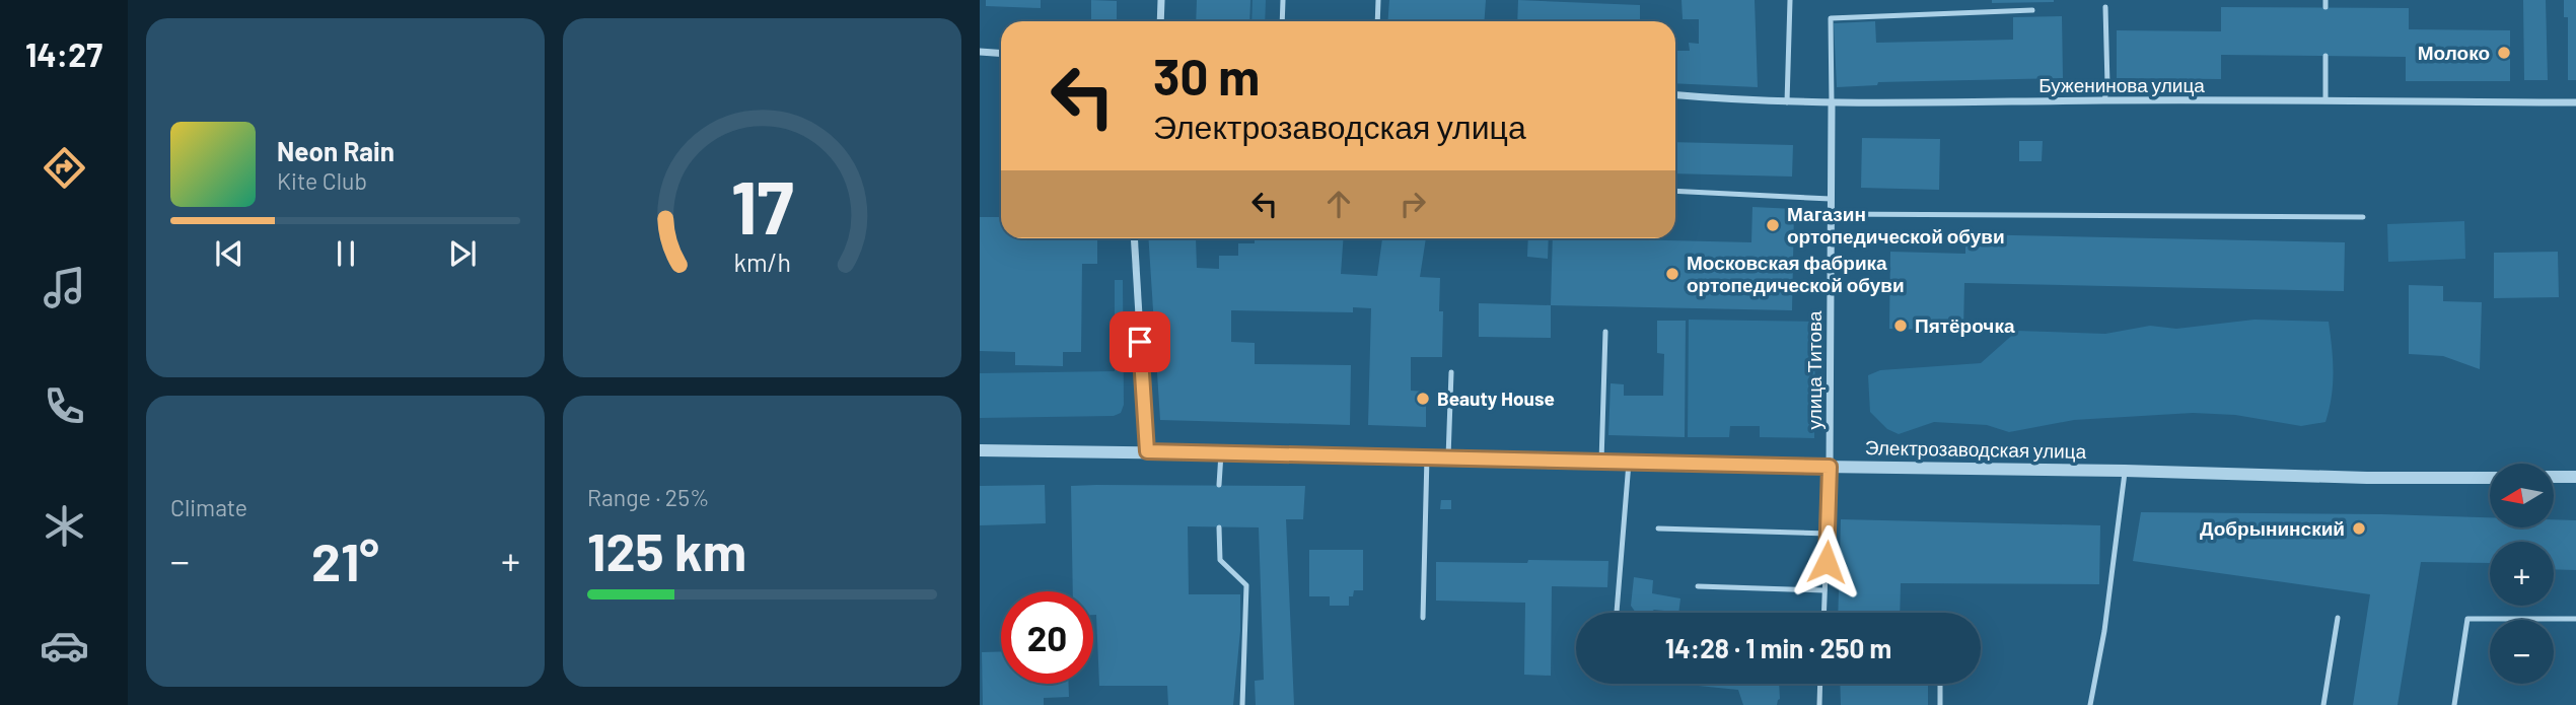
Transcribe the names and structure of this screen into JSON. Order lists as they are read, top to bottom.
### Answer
{
  "streets": {
    "street": ["Буженинова улица", "улица Титова", "Электрозаводская улица"]
  },
  "crossings": [
    ["Буженинова улица", "улица Титова"],
    ["улица Титова", "Электрозаводская улица"]
  ],
  "places": [
    "Молоко",
    "Магазин ортопедической обуви",
    "Московская фабрика ортопедической обуви",
    "Пятёрочка",
    "Beauty House",
    "Добрынинский"
  ],
  "north": "left",
  "page": {
    "tabs": "14:27",
    "turn": ["30 m", "Электрозаводская улица"],
    "song": ["Neon Rain", "Kite Club"],
    "tile": [
      "Climate",
      ["Range · 25%", "125 km"]
    ],
    "map_buttons": ["+", "−"],
    "heat": ["−", "21°", "+"],
    "limit": "20",
    "trip": "14:28 · 1 min · 250 m",
    "gauge": ["17", "km/h"]
  }
}
